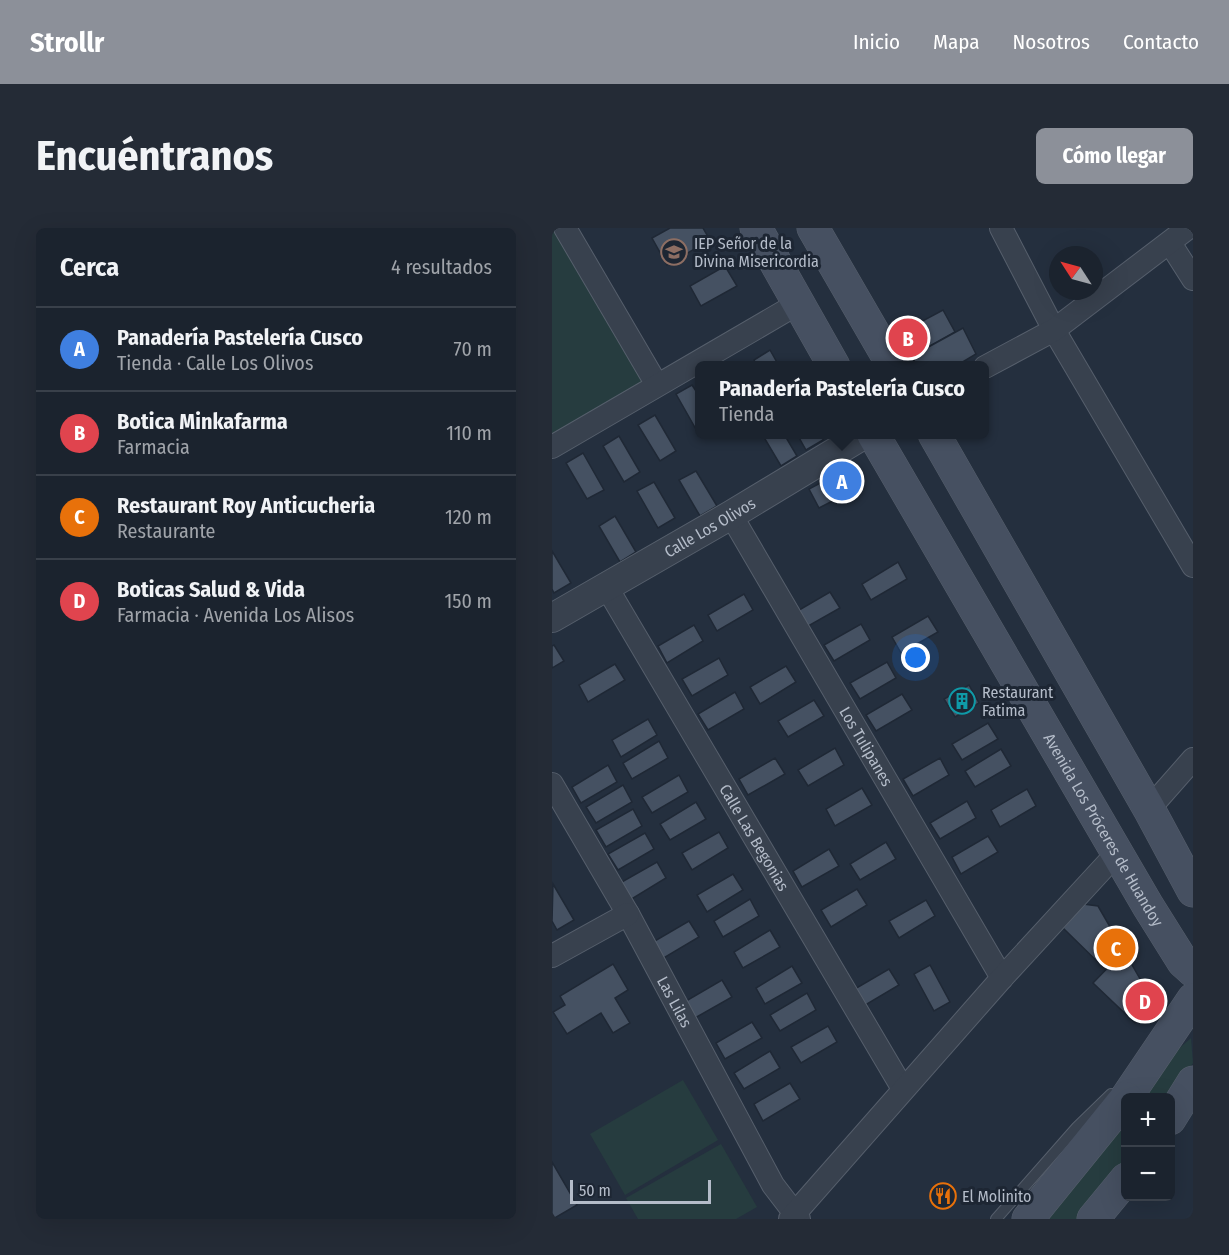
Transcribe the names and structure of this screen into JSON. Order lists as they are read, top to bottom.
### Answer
{
  "streets": {
    "main road": ["Avenida Los Próceres de Huandoy"],
    "street": [
      "Calle Los Olivos",
      "Los Tulipanes",
      "Calle Las Begonias",
      "Las Lilas"
    ]
  },
  "crossings": [
    ["Calle Los Olivos", "Los Tulipanes"],
    ["Calle Los Olivos", "Calle Las Begonias"]
  ],
  "places": {
    "school or university": ["IEP Señor de la Divina Misericordia"],
    "building": ["Restaurant Fatima"],
    "restaurant": ["El Molinito"]
  },
  "scale_bar": "50 m",
  "north": "top left",
  "page": {
    "header": "Strollr",
    "nav": [
      "Inicio",
      "Mapa",
      "Nosotros",
      "Contacto"
    ],
    "buttons": "Cómo llegar",
    "title": "Encuéntranos",
    "heading": ["Cerca", "4 resultados"],
    "list": [
      {
        "mark": "A",
        "name": "Panadería Pastelería Cusco",
        "note": "Tienda · Calle Los Olivos",
        "value": "70 m"
      },
      {
        "mark": "B",
        "name": "Botica Minkafarma",
        "note": "Farmacia",
        "value": "110 m"
      },
      {
        "mark": "C",
        "name": "Restaurant Roy Anticucheria",
        "note": "Restaurante",
        "value": "120 m"
      },
      {
        "mark": "D",
        "name": "Boticas Salud & Vida",
        "note": "Farmacia · Avenida Los Alisos",
        "value": "150 m"
      }
    ],
    "pins": [
      "B",
      "A",
      "C",
      "D"
    ],
    "popup": ["Panadería Pastelería Cusco", "Tienda"],
    "map_buttons": ["+", "−"],
    "scale": "50 m"
  }
}
